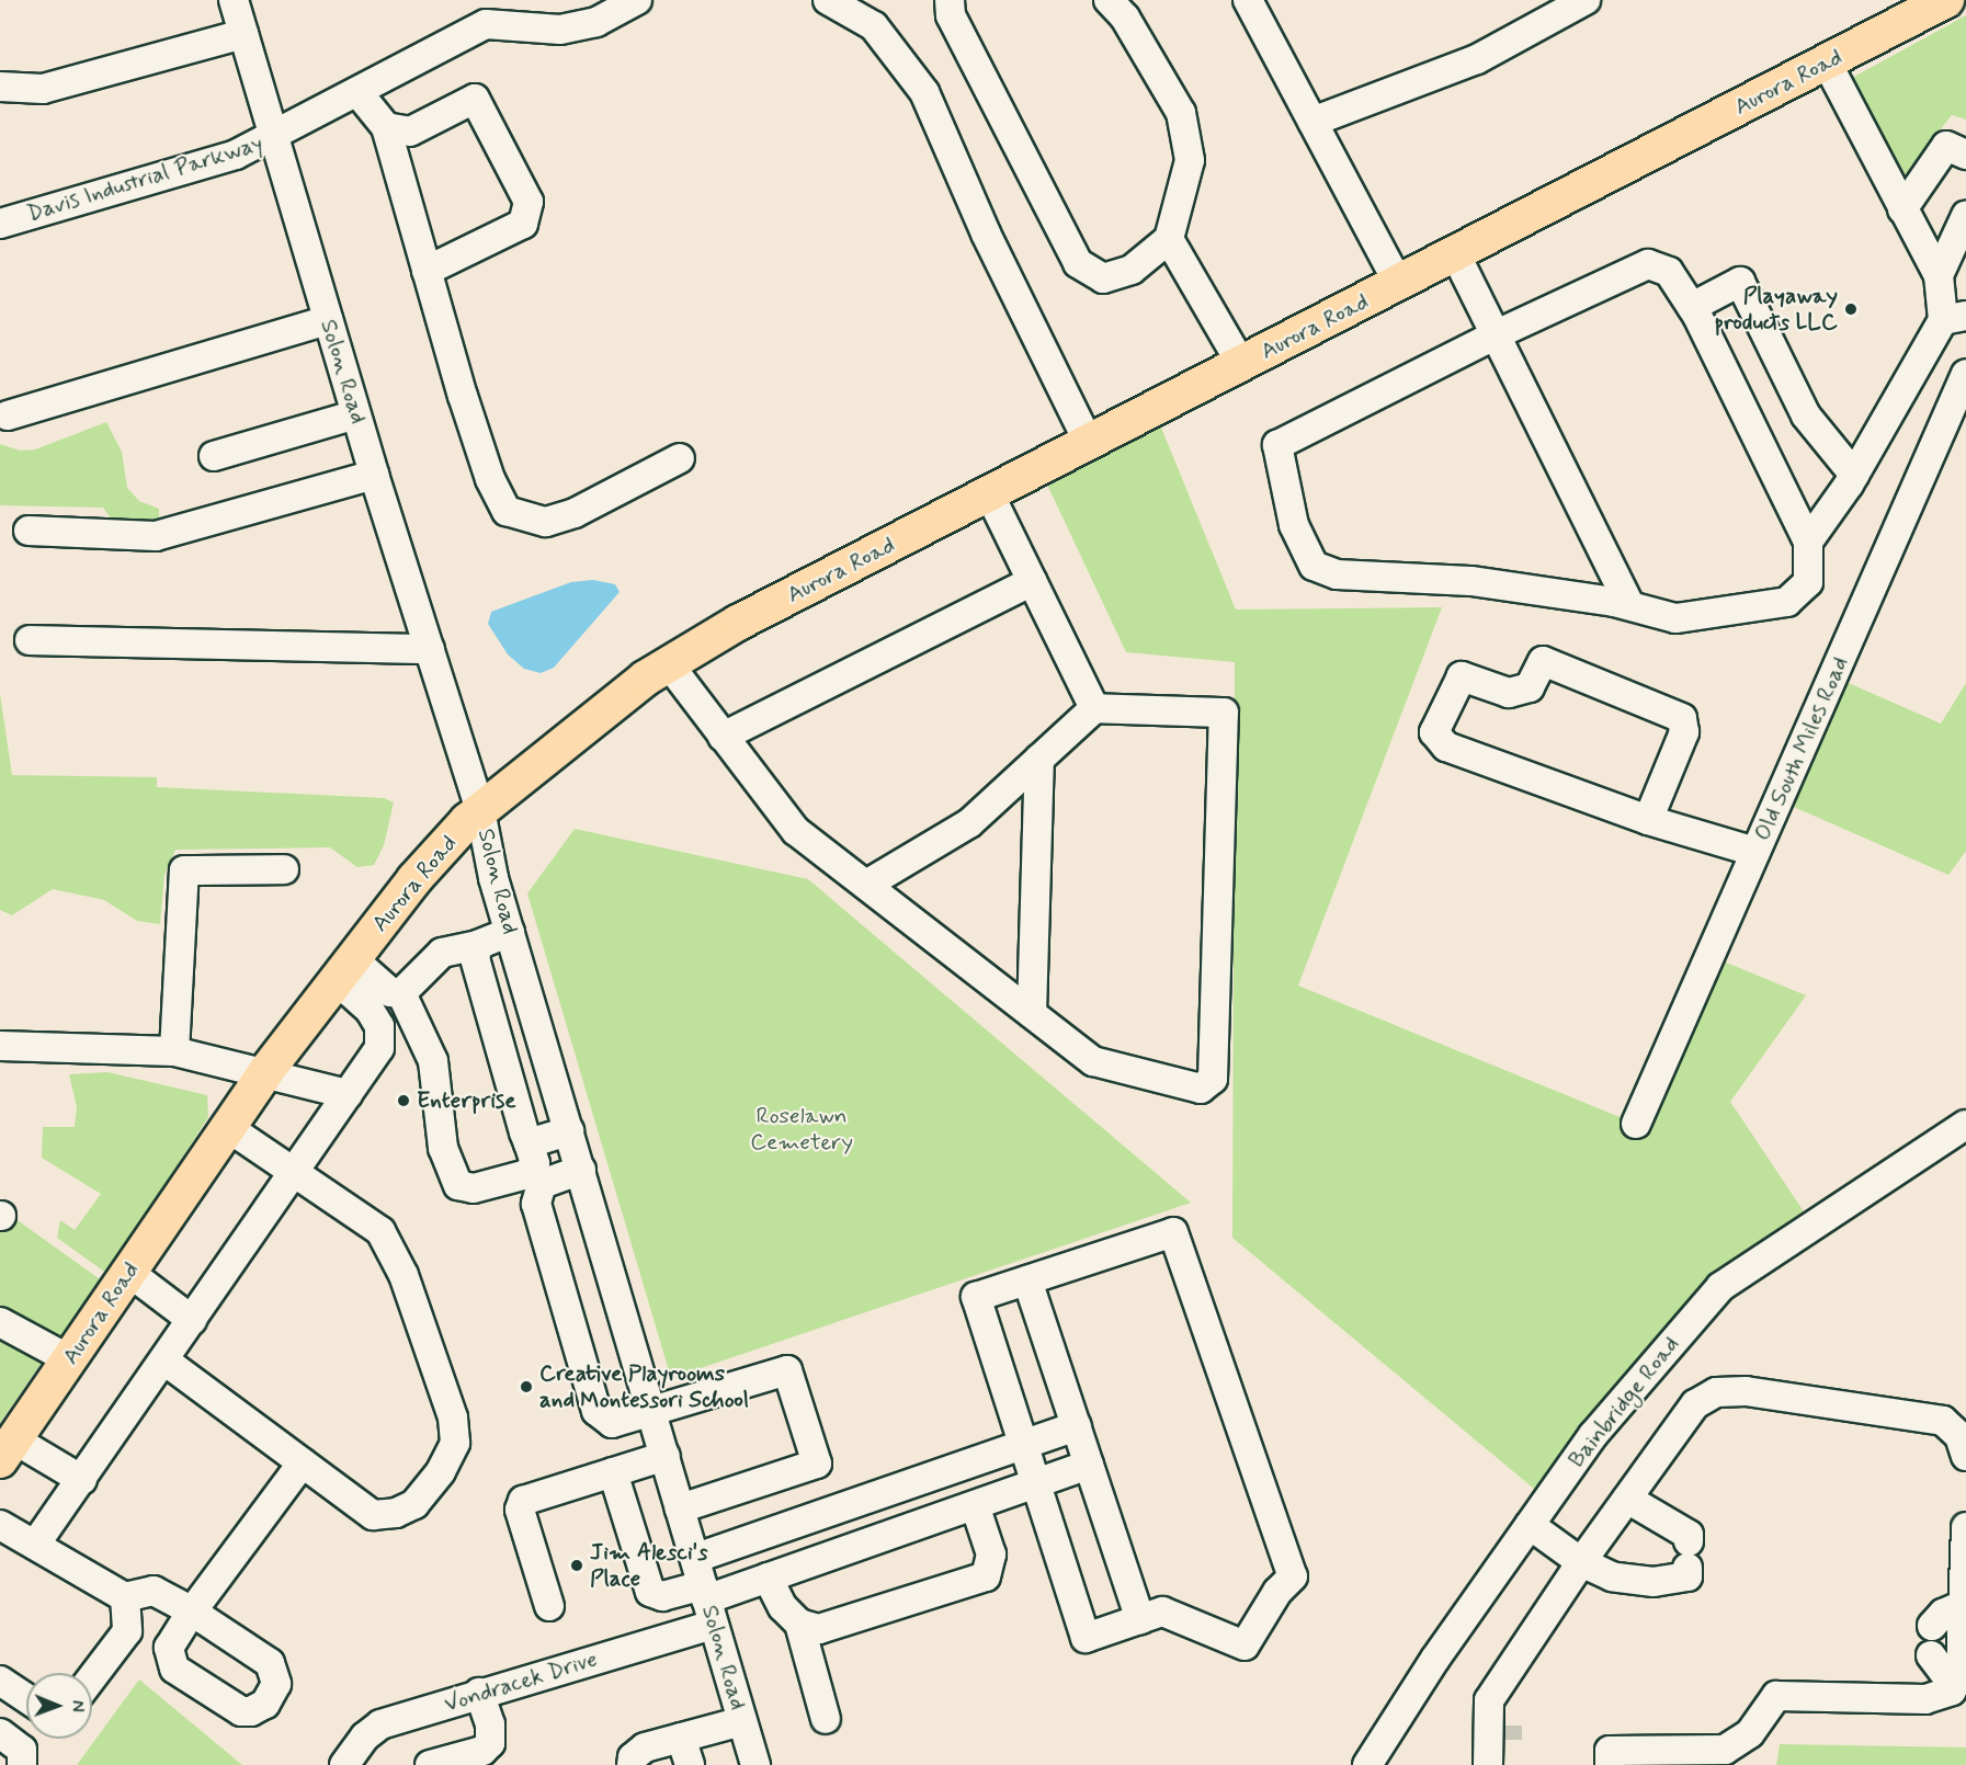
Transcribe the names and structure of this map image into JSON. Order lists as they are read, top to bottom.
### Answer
{
  "streets": {
    "main road": ["Aurora Road"],
    "street": [
      "Davis Industrial Parkway",
      "Solon Road",
      "Old South Miles Road",
      "Bainbridge Road",
      "Vondracek Drive"
    ]
  },
  "crossings": [
    ["Aurora Road", "Solon Road"],
    ["Davis Industrial Parkway", "Solon Road"],
    ["Solon Road", "Vondracek Drive"]
  ],
  "parks": ["Roselawn Cemetery"],
  "places": [
    "Playaway products LLC",
    "Enterprise",
    "Creative Playrooms and Montessori School",
    "Jim Alesci's Place"
  ],
  "north": "right"
}
